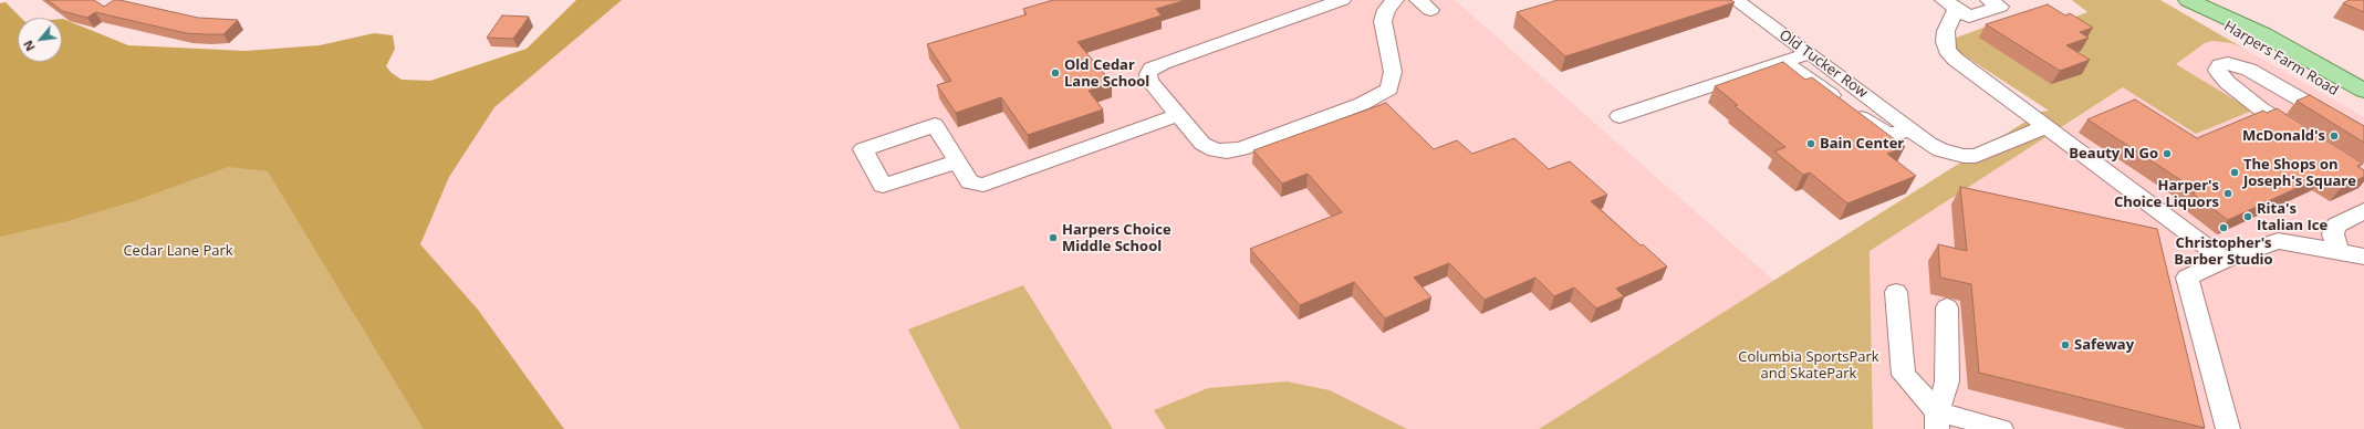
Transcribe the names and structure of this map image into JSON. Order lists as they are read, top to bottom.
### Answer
{
  "streets": {
    "main road": ["Harpers Farm Road"],
    "street": ["Old Tucker Row"]
  },
  "parks": ["Cedar Lane Park", "Columbia SportsPark and SkatePark"],
  "places": [
    "Old Cedar Lane School",
    "McDonald's",
    "Bain Center",
    "Beauty N Go",
    "The Shops on Joseph's Square",
    "Harper's Choice Liquors",
    "Rita's Italian Ice",
    "Christopher's Barber Studio",
    "Harpers Choice Middle School",
    "Safeway"
  ],
  "north": "bottom left"
}
